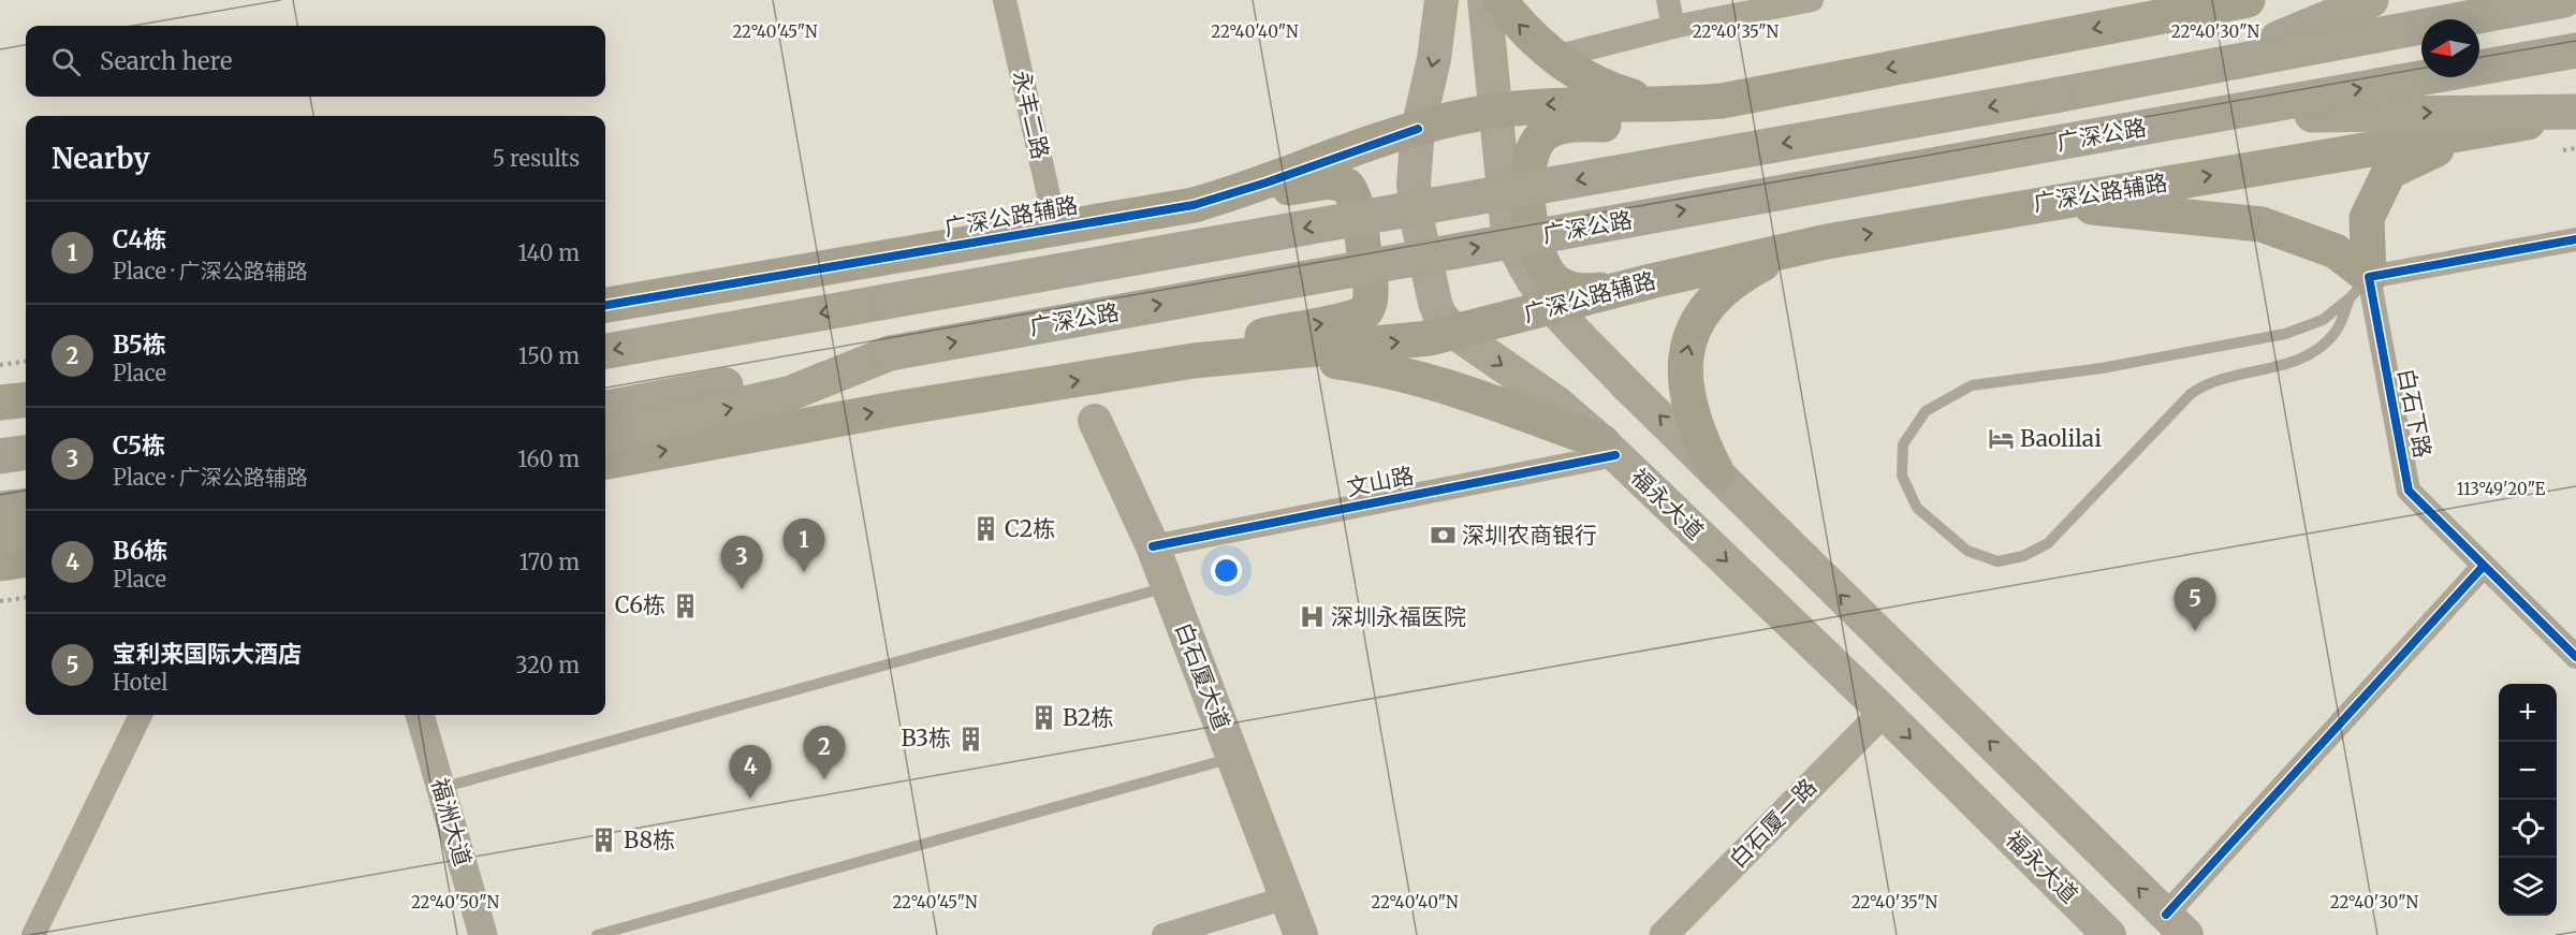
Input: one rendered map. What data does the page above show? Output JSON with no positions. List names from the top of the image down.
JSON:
{
  "streets": {
    "highway": ["广深公路"],
    "main road": ["广深公路辅路", "福永大道", "白石厦大道"],
    "street": [
      "永丰二路",
      "白石下路",
      "文山路",
      "福洲大道",
      "白石厦一路"
    ]
  },
  "crossings": [
    ["永丰二路", "广深公路辅路"],
    ["广深公路辅路", "福永大道"],
    ["文山路", "福永大道"],
    ["文山路", "白石厦大道"],
    ["福永大道", "白石厦一路"]
  ],
  "places": {
    "hotel": ["Baolilai"],
    "building": [
      "C2栋",
      "C6栋",
      "B2栋",
      "B3栋",
      "B8栋"
    ],
    "bank": ["深圳农商银行"],
    "hospital": ["深圳永福医院"]
  },
  "north": "left",
  "page": {
    "search": "Search here",
    "heading": ["Nearby", "5 results"],
    "list": [
      {
        "mark": "1",
        "name": "C4栋",
        "note": "Place · 广深公路辅路",
        "value": "140 m"
      },
      {
        "mark": "2",
        "name": "B5栋",
        "note": "Place",
        "value": "150 m"
      },
      {
        "mark": "3",
        "name": "C5栋",
        "note": "Place · 广深公路辅路",
        "value": "160 m"
      },
      {
        "mark": "4",
        "name": "B6栋",
        "note": "Place",
        "value": "170 m"
      },
      {
        "mark": "5",
        "name": "宝利来国际大酒店",
        "note": "Hotel",
        "value": "320 m"
      }
    ],
    "pins": [
      "1",
      "3",
      "5",
      "2",
      "4"
    ],
    "map_buttons": ["+", "−"]
  },
  "coordinates": [
    "22°40'45\"N",
    "22°40'40\"N",
    "22°40'35\"N",
    "22°40'30\"N",
    "113°49'20\"E",
    "22°40'50\"N"
  ]
}
